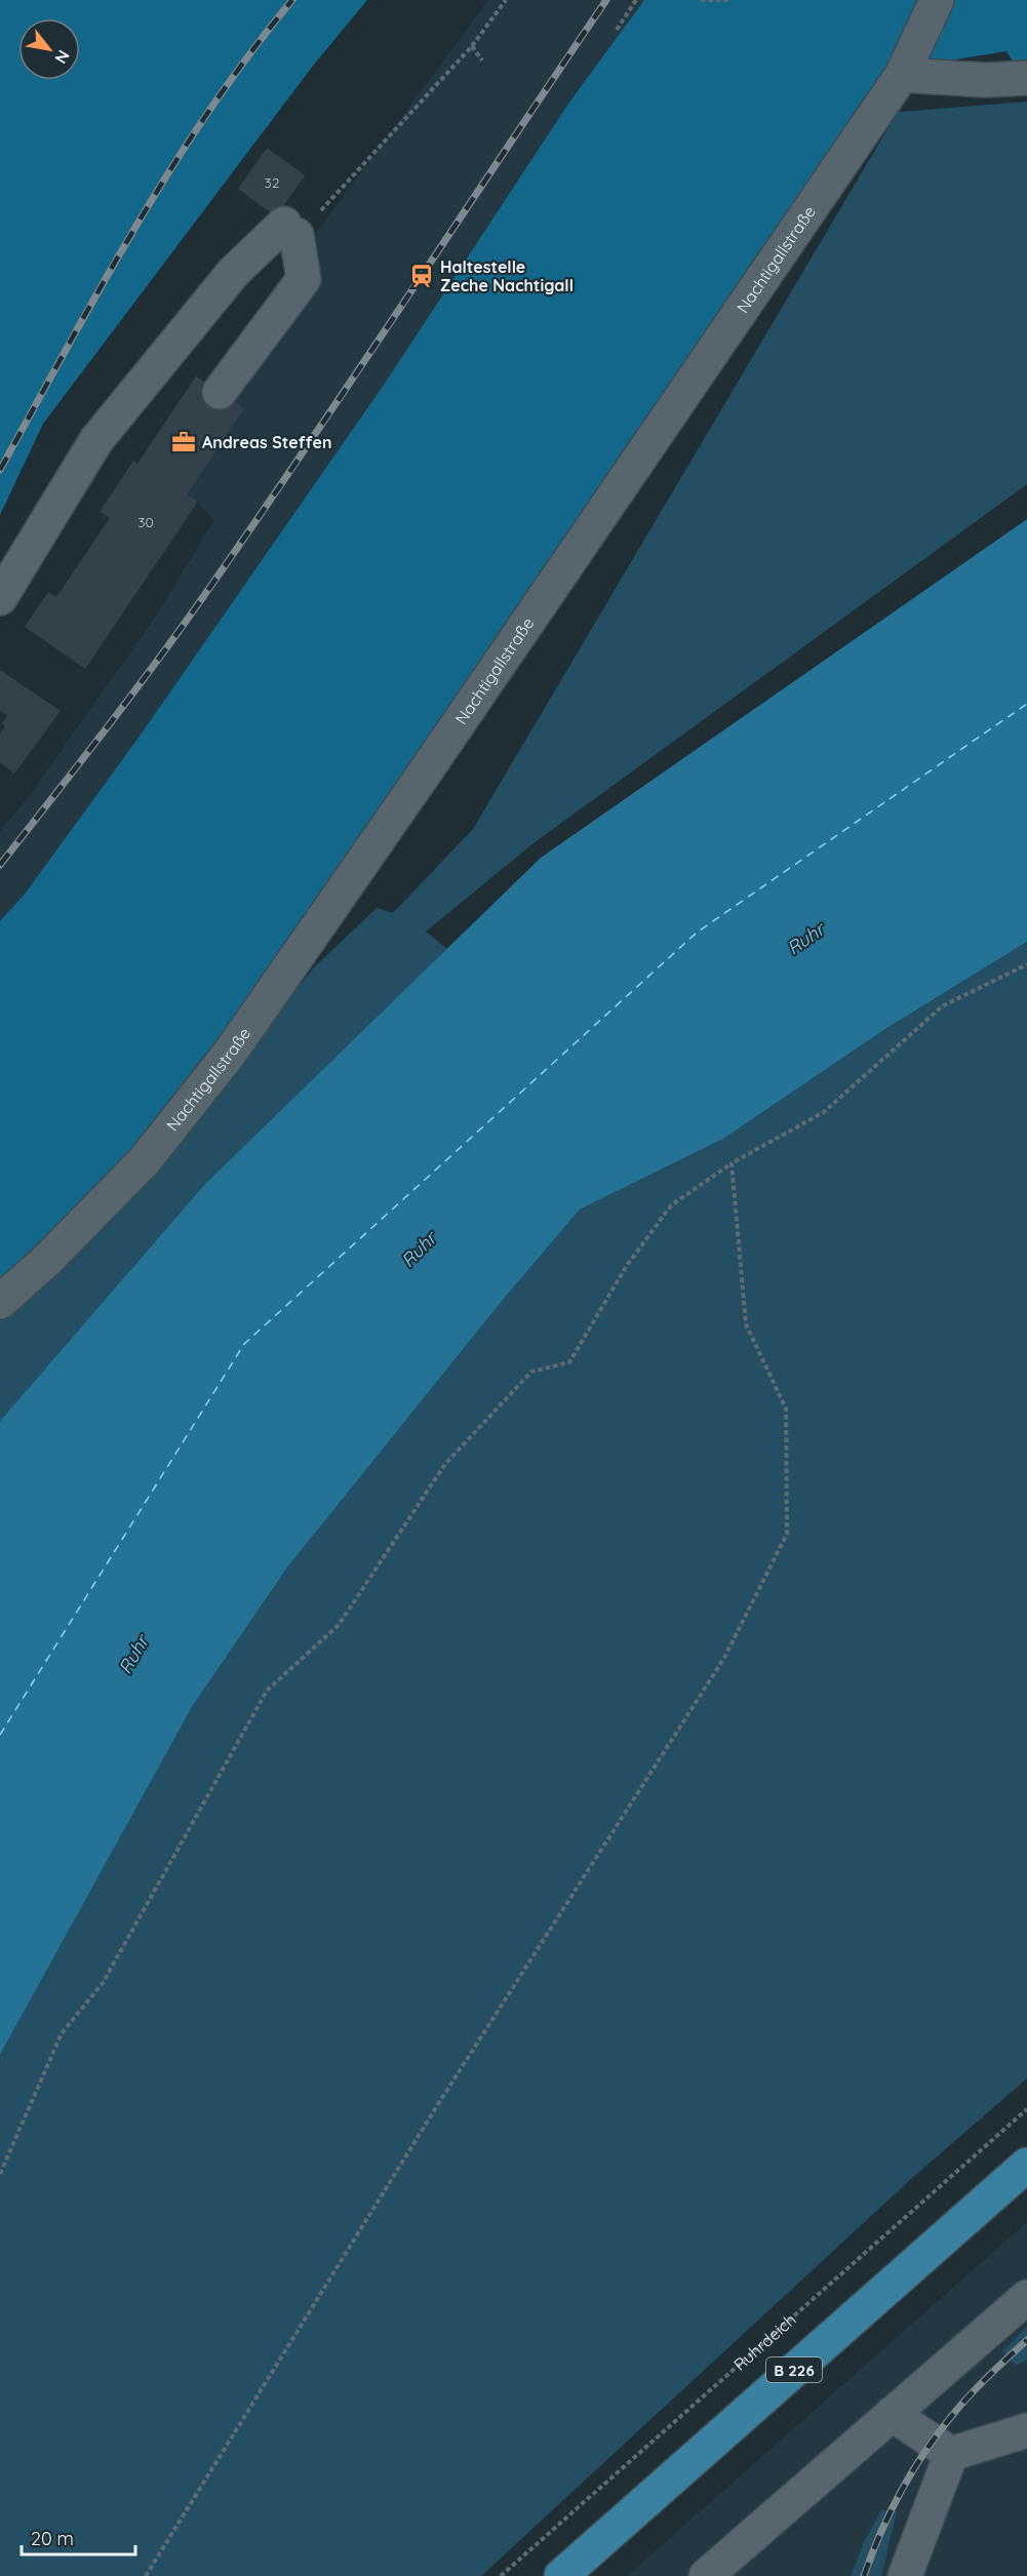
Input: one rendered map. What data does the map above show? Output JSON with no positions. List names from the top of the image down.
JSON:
{
  "streets": {
    "main road": ["B 226"],
    "street": ["Nachtigallstraße"],
    "path": ["Ruhrdeich"]
  },
  "water": ["Ruhr"],
  "places": {
    "station": ["Haltestelle Zeche Nachtigall"],
    "office": ["Andreas Steffen"]
  },
  "house_numbers": ["32", "30"],
  "scale_bar": "20 m",
  "north": "bottom right"
}
